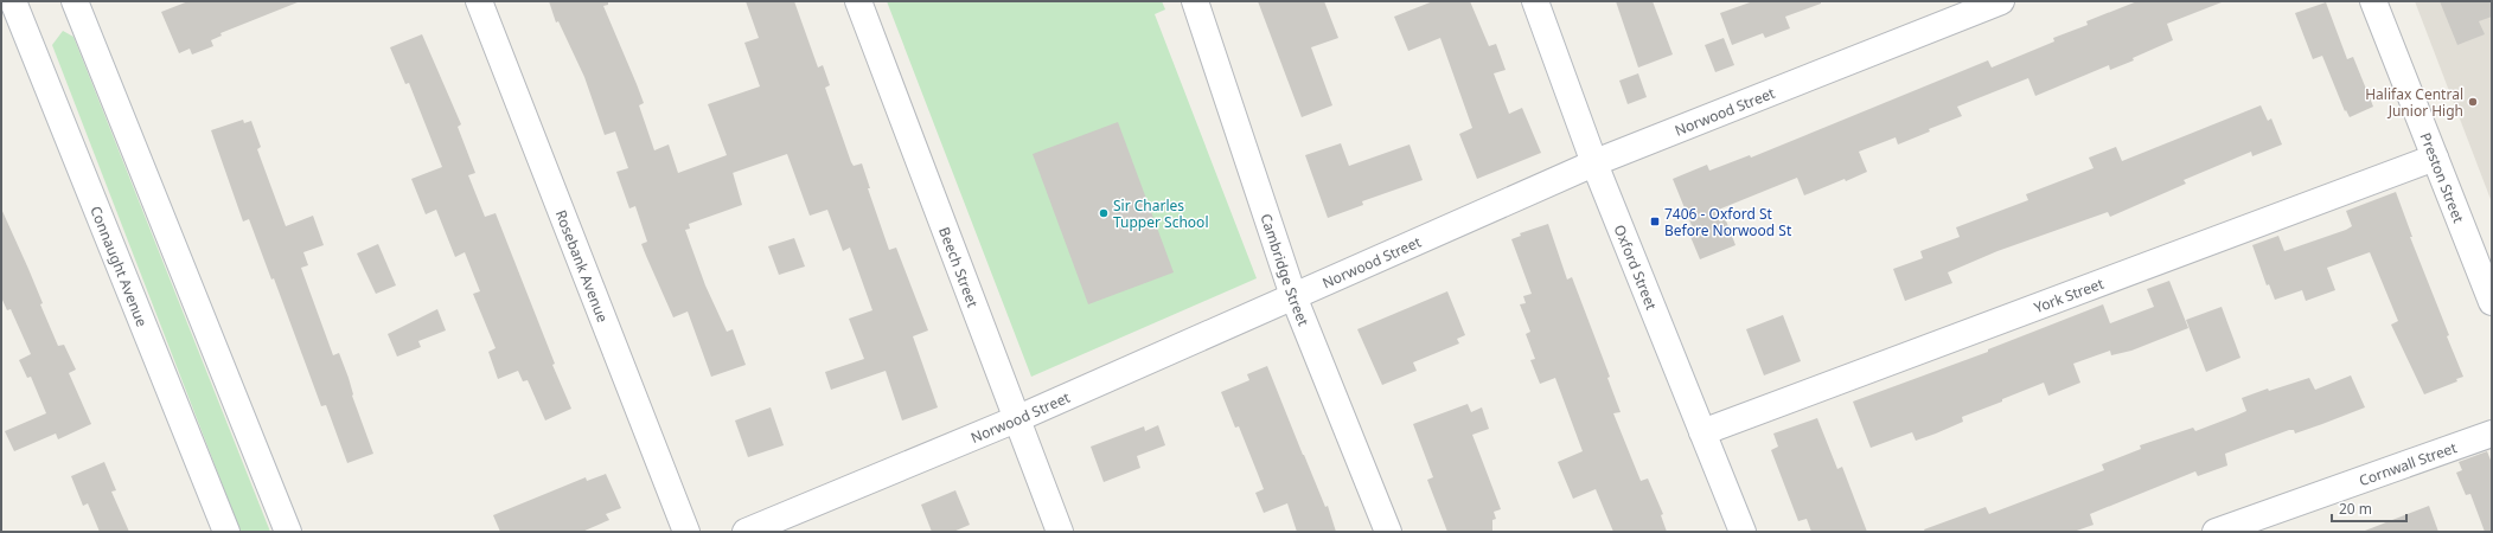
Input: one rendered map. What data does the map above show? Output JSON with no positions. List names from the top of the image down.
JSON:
{
  "streets": {
    "street": [
      "Norwood Street",
      "Preston Street",
      "Connaught Avenue",
      "Rosebank Avenue",
      "Beech Street",
      "Oxford Street",
      "Cambridge Street",
      "York Street",
      "Cornwall Street"
    ]
  },
  "crossings": [
    ["Norwood Street", "Beech Street"],
    ["Norwood Street", "Oxford Street"],
    ["Norwood Street", "Cambridge Street"],
    ["Preston Street", "York Street"],
    ["Oxford Street", "York Street"]
  ],
  "places": {
    "other": ["Halifax Central Junior High", "Sir Charles Tupper School"],
    "transit": ["7406 - Oxford St Before Norwood St"]
  },
  "scale_bar": "20 m"
}
